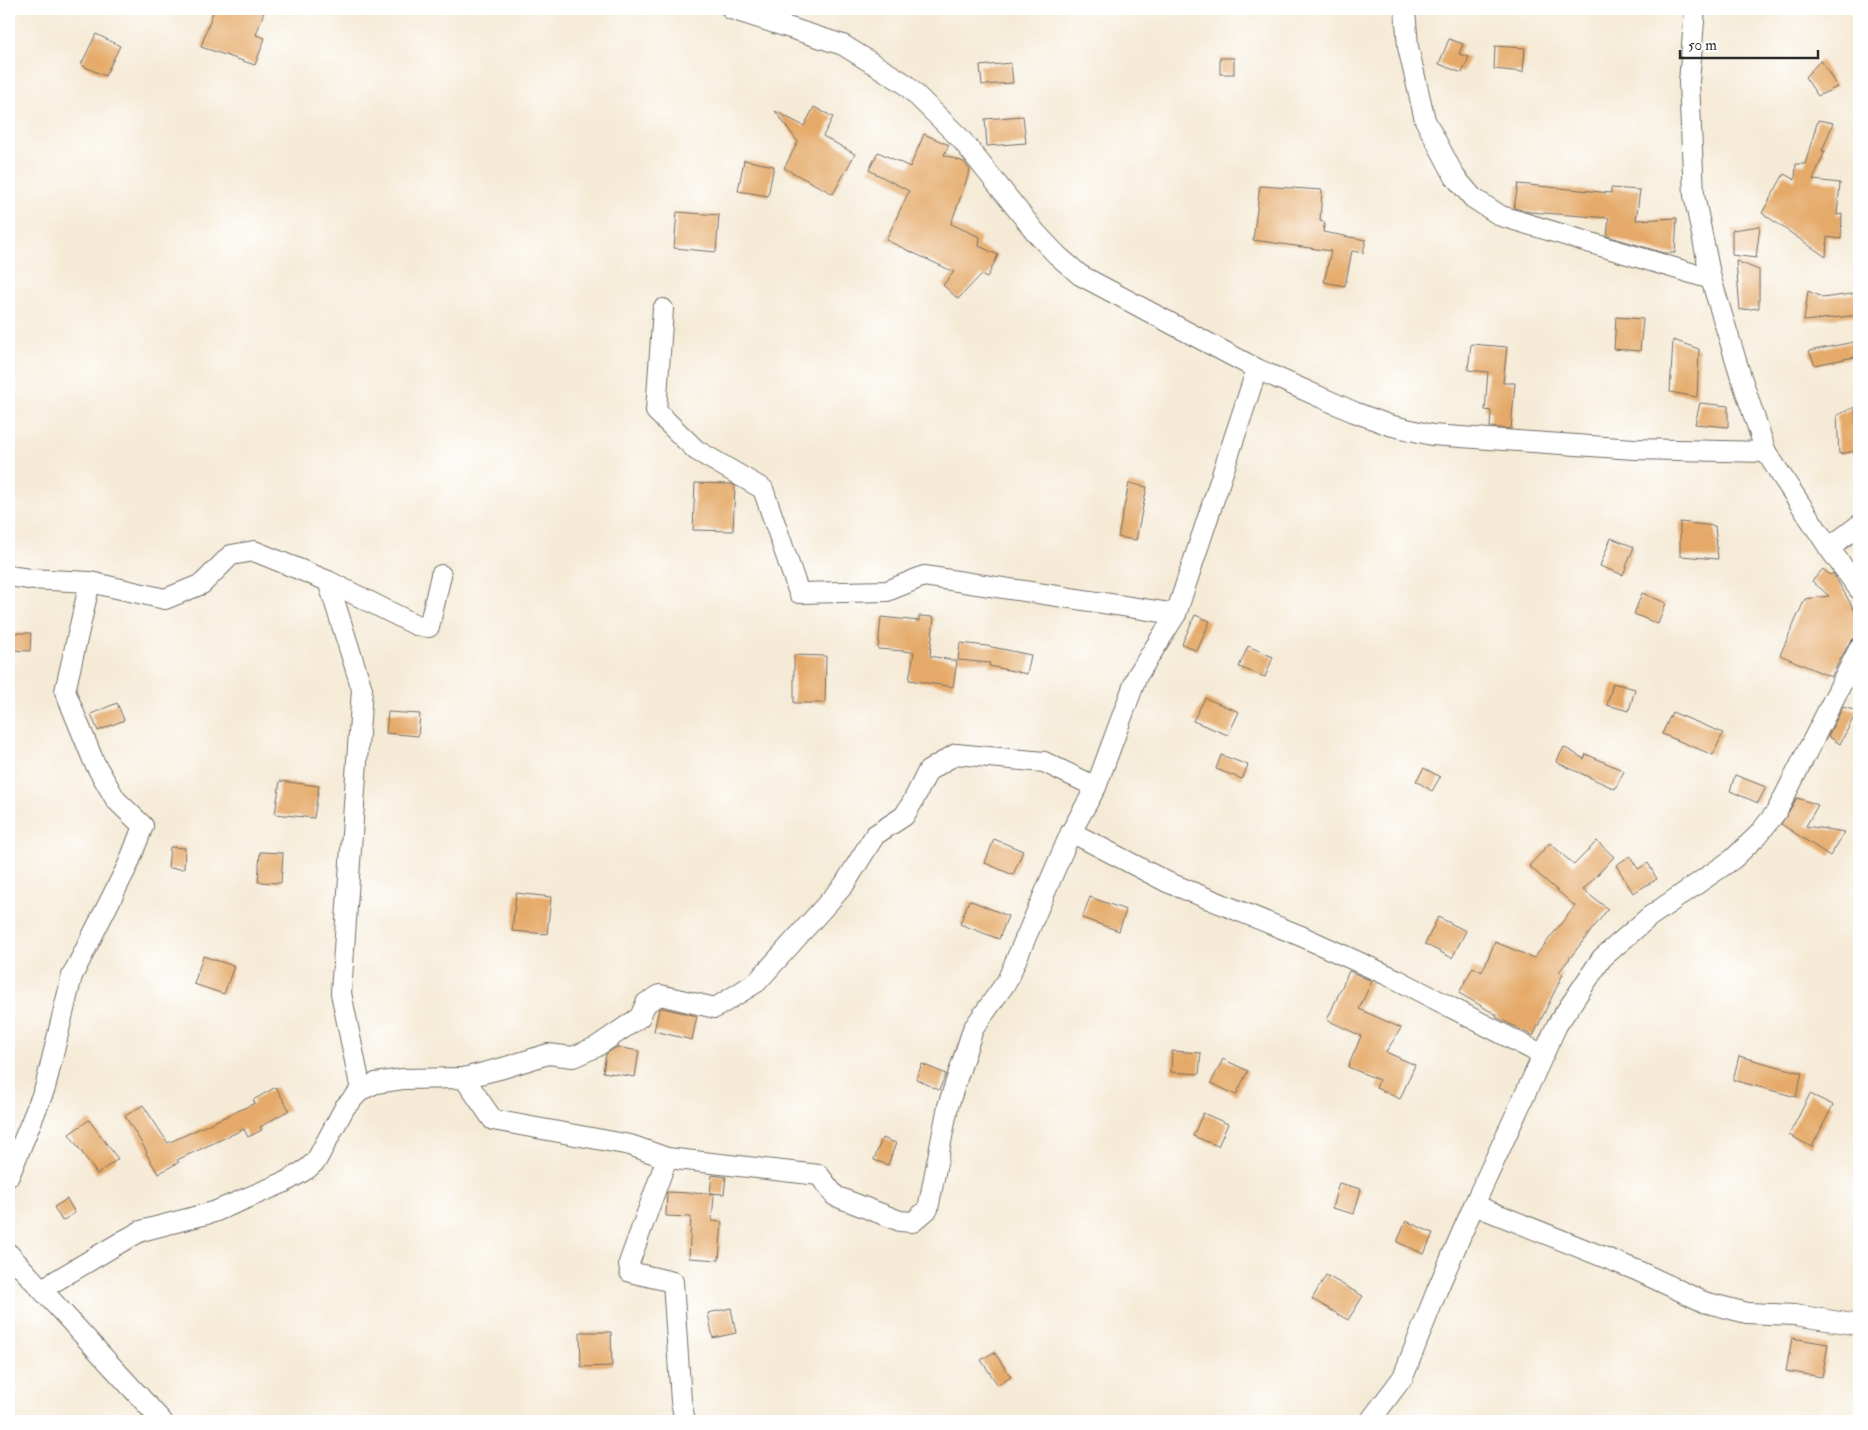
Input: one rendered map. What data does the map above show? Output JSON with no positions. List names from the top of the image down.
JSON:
{
  "scale_bar": "50 m"
}
